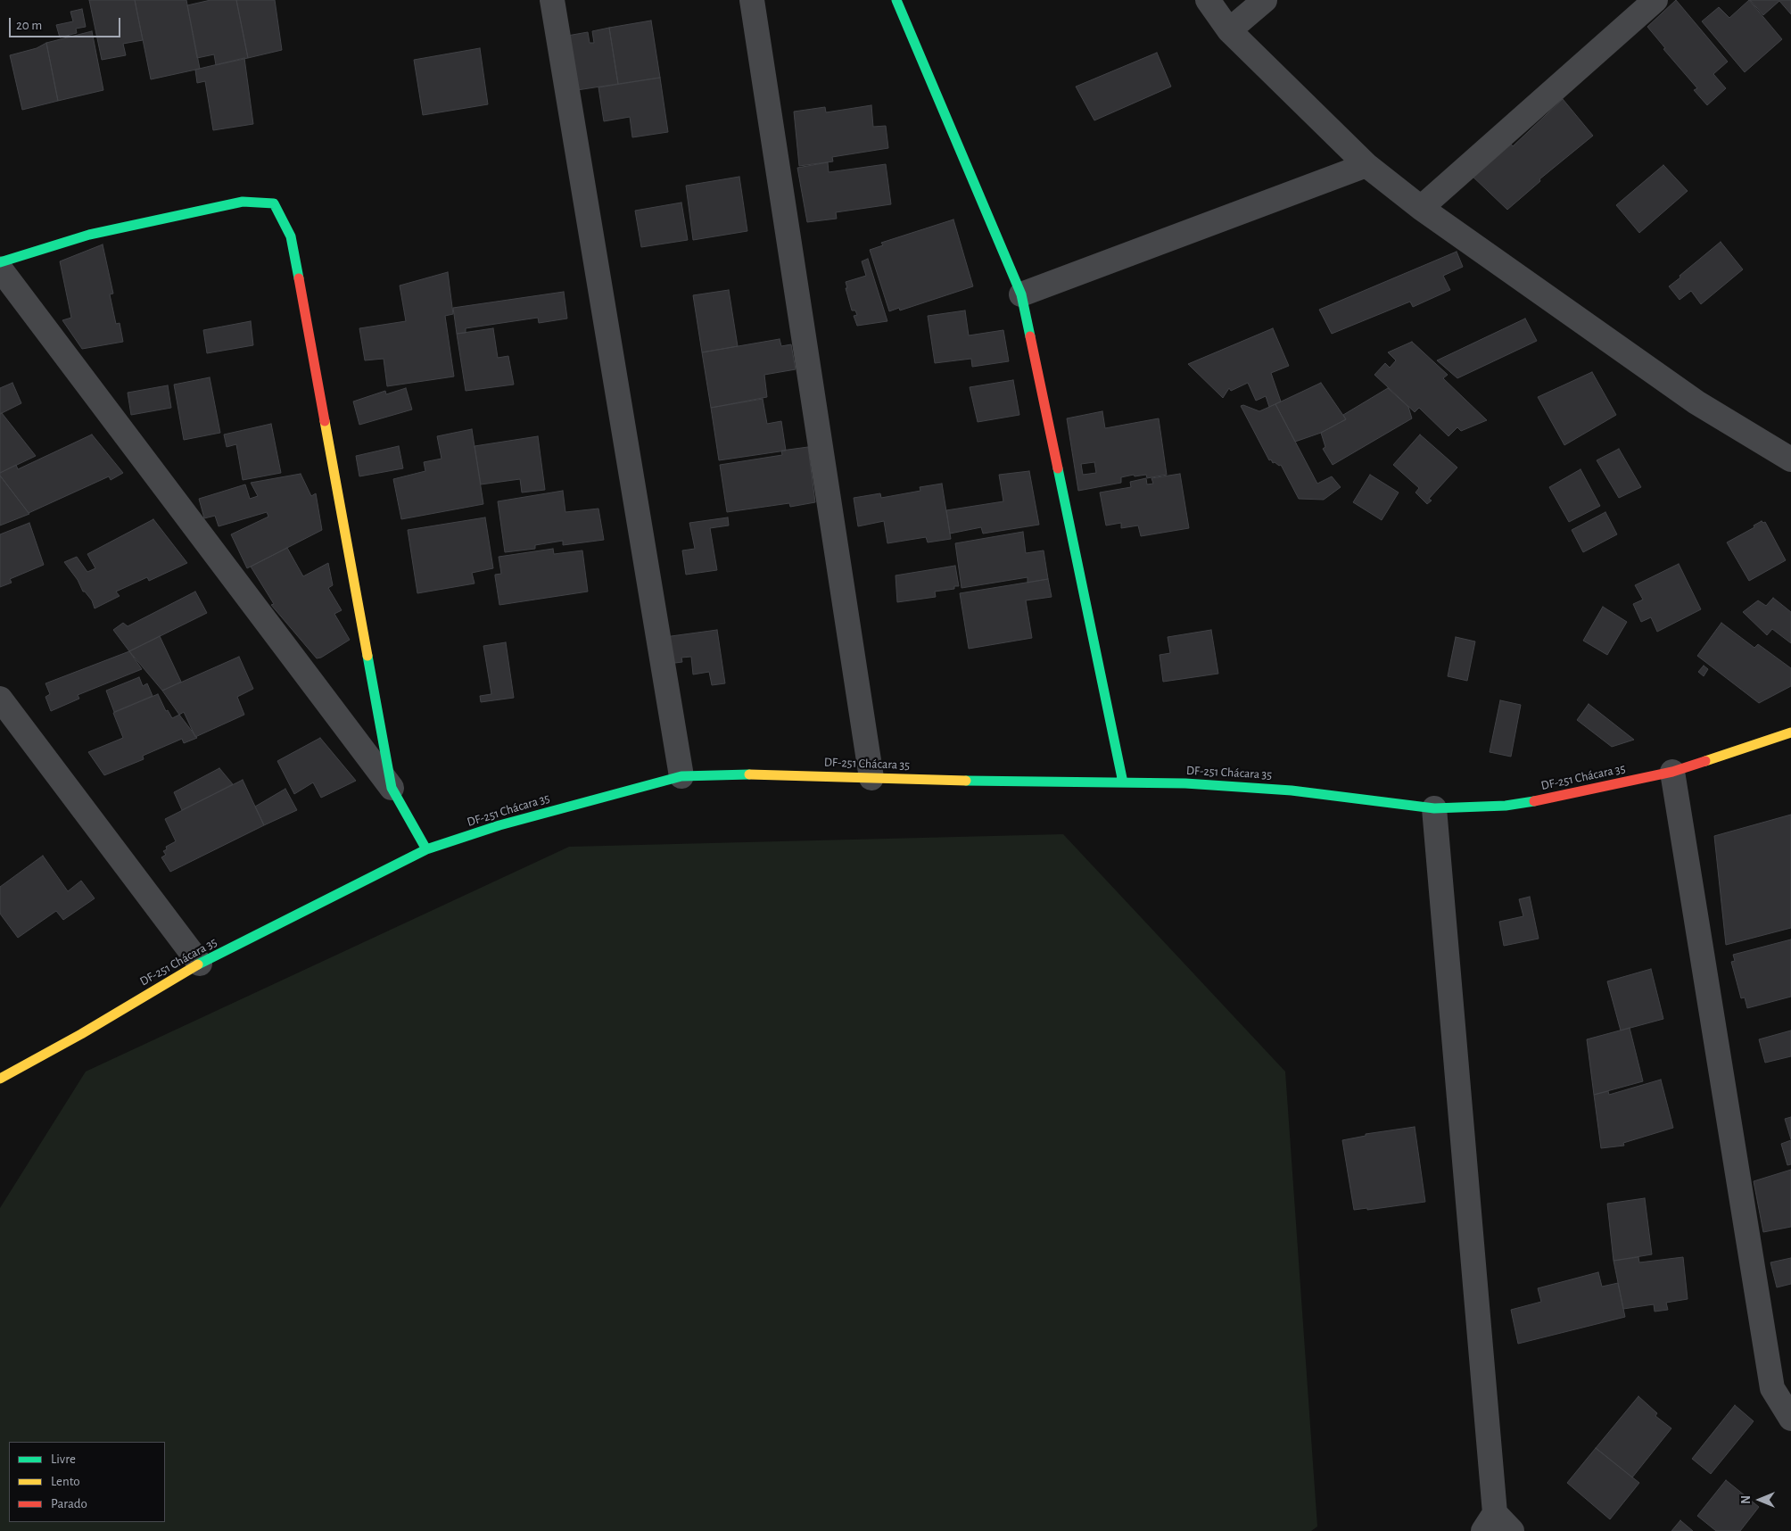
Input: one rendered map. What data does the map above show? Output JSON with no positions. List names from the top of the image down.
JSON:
{
  "streets": {
    "street": ["DF-251 Chácara 35"]
  },
  "legend": ["Livre", "Lento", "Parado"],
  "scale_bar": "20 m",
  "north": "left"
}
